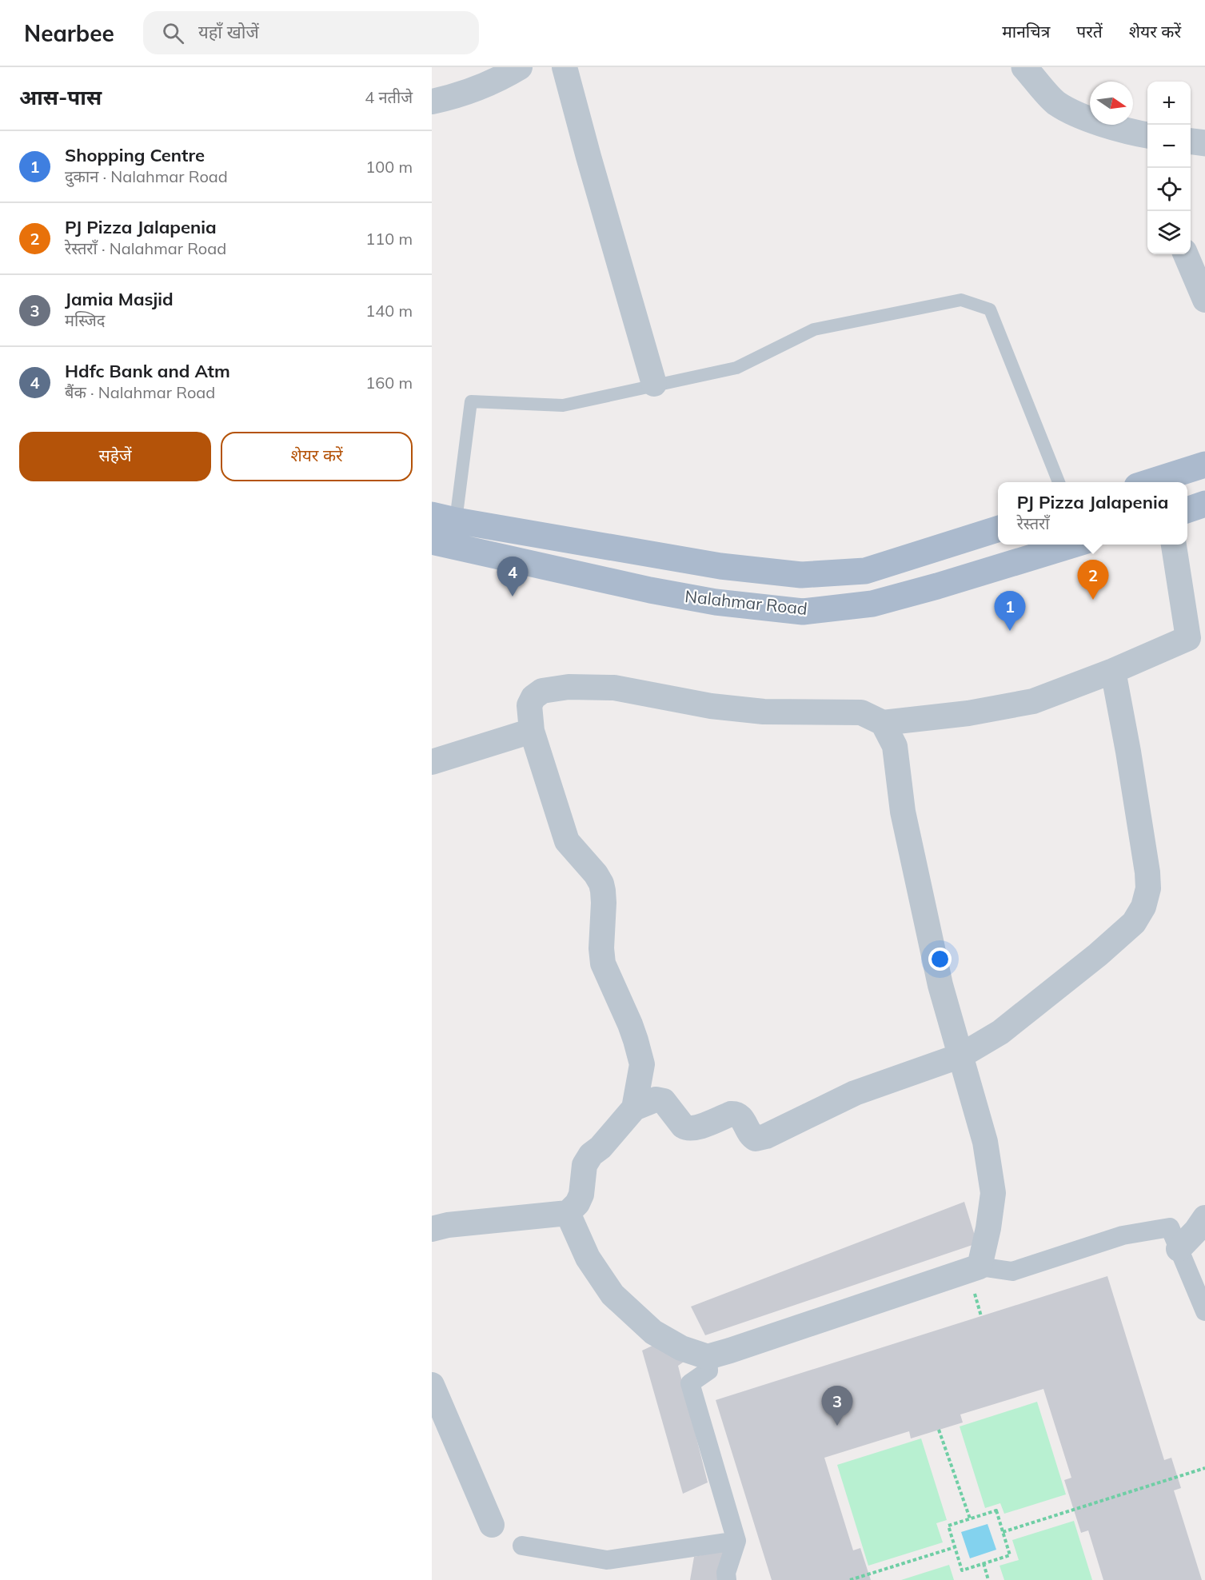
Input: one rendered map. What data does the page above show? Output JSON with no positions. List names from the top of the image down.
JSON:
{
  "streets": {
    "main road": ["Nalahmar Road"]
  },
  "north": "right",
  "page": {
    "header": "Nearbee",
    "search": "यहाँ खोजें",
    "nav": ["मानचित्र", "परतें", "शेयर करें"],
    "heading": ["आस-पास", "4 नतीजे"],
    "map_buttons": ["+", "−"],
    "list": [
      {
        "mark": "1",
        "name": "Shopping Centre",
        "note": "दुकान · Nalahmar Road",
        "value": "100 m"
      },
      {
        "mark": "2",
        "name": "PJ Pizza Jalapenia",
        "note": "रेस्तराँ · Nalahmar Road",
        "value": "110 m"
      },
      {
        "mark": "3",
        "name": "Jamia Masjid",
        "note": "मस्जिद",
        "value": "140 m"
      },
      {
        "mark": "4",
        "name": "Hdfc Bank and Atm",
        "note": "बैंक · Nalahmar Road",
        "value": "160 m"
      }
    ],
    "buttons": ["सहेजें", "शेयर करें"],
    "popup": ["PJ Pizza Jalapenia", "रेस्तराँ"],
    "pins": [
      "4",
      "2",
      "1",
      "3"
    ]
  }
}
